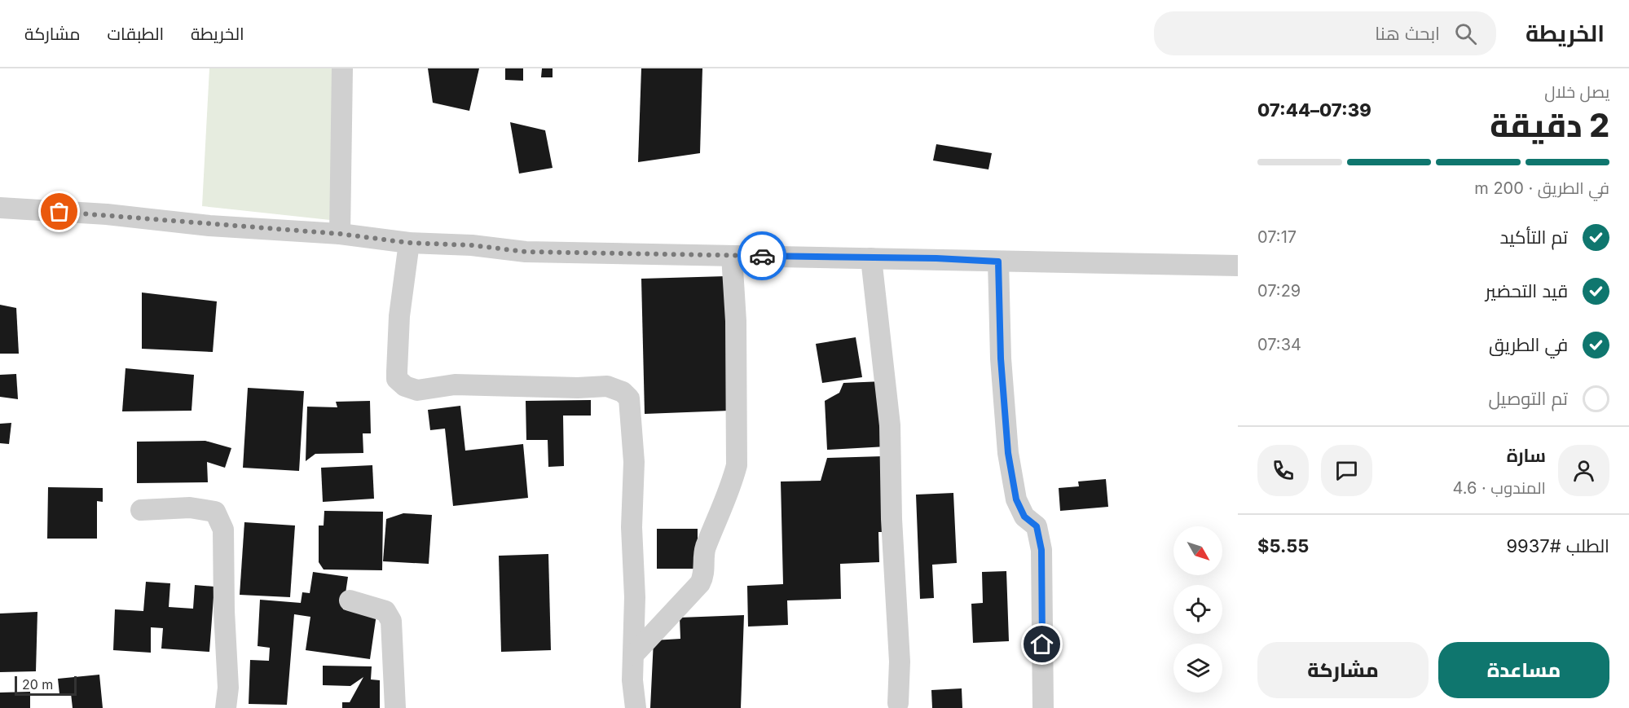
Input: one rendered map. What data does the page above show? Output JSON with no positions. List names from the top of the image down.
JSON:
{
  "scale_bar": "20 m",
  "north": "bottom right",
  "page": {
    "header": "الخريطة",
    "search": "ابحث هنا",
    "nav": ["الخريطة", "الطبقات", "مشاركة"],
    "heading": ["2 دقيقة", "يصل خلال", "07:39–07:44"],
    "panel": [
      "سارة",
      "المندوب · 4.6",
      "الطلب #9937",
      "$5.55"
    ],
    "bar": "في الطريق · 200 m",
    "list": [
      ["تم التأكيد", "07:17"],
      ["قيد التحضير", "07:29"],
      ["في الطريق", "07:34"],
      "تم التوصيل"
    ],
    "buttons": ["مساعدة", "مشاركة"],
    "scale": "20 m"
  }
}
